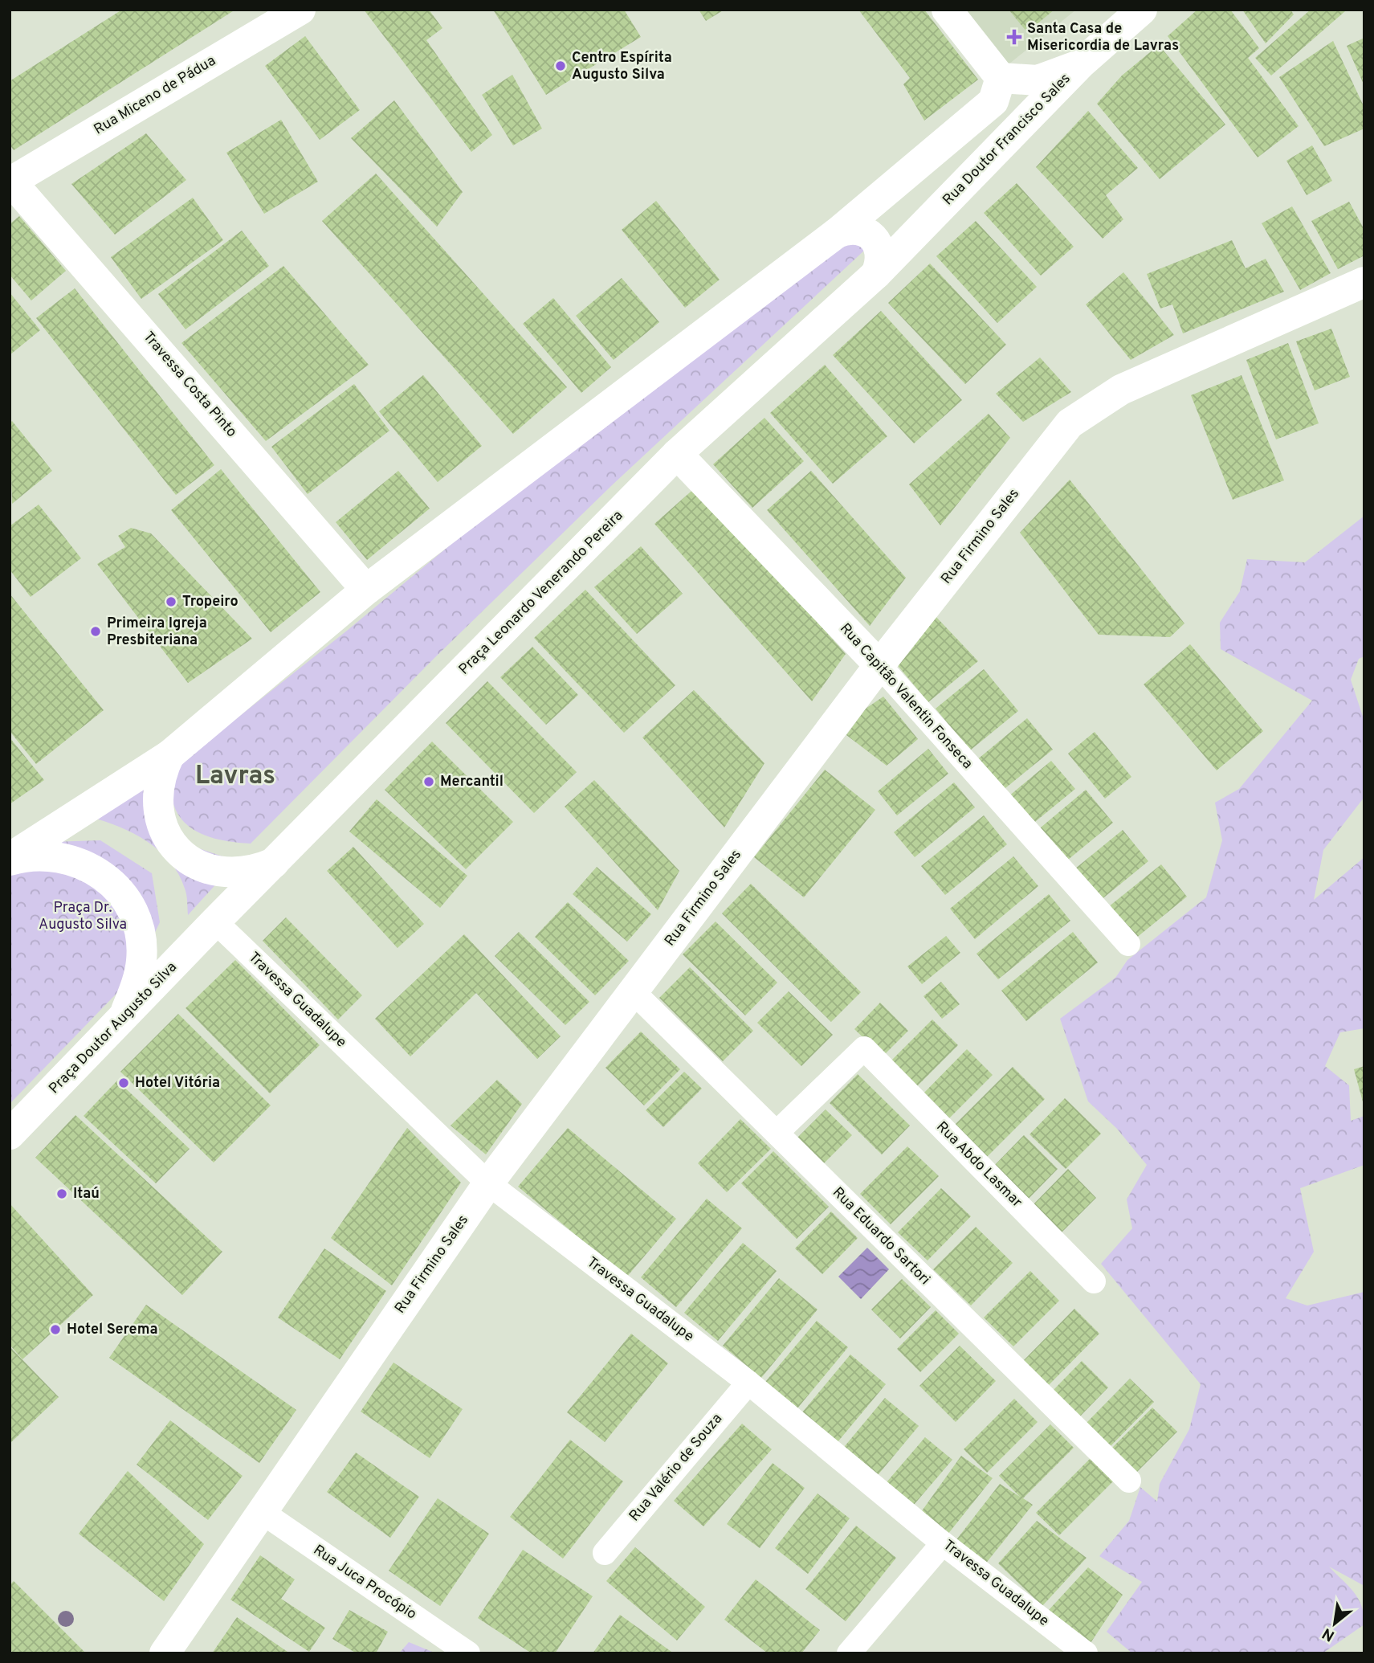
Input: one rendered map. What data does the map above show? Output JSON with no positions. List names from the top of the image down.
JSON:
{
  "streets": {
    "main road": [
      "Rua Miceno de Pádua",
      "Rua Doutor Francisco Sales",
      "Travessa Costa Pinto",
      "Rua Firmino Sales",
      "Praça Leonardo Venerando Pereira",
      "Rua Capitão Valentin Fonseca",
      "Praça Doutor Augusto Silva"
    ],
    "street": [
      "Travessa Guadalupe",
      "Rua Abdo Lasmar",
      "Rua Eduardo Sartori",
      "Rua Valério de Souza",
      "Rua Juca Procópio"
    ]
  },
  "crossings": [
    ["Rua Miceno de Pádua", "Travessa Costa Pinto"],
    ["Rua Doutor Francisco Sales", "Praça Leonardo Venerando Pereira"],
    ["Rua Firmino Sales", "Rua Capitão Valentin Fonseca"],
    ["Rua Firmino Sales", "Travessa Guadalupe"],
    ["Rua Firmino Sales", "Rua Eduardo Sartori"],
    ["Rua Firmino Sales", "Rua Juca Procópio"],
    ["Praça Leonardo Venerando Pereira", "Rua Capitão Valentin Fonseca"],
    ["Praça Leonardo Venerando Pereira", "Travessa Guadalupe"],
    ["Praça Leonardo Venerando Pereira", "Praça Doutor Augusto Silva"],
    ["Travessa Guadalupe", "Praça Doutor Augusto Silva"],
    ["Travessa Guadalupe", "Rua Valério de Souza"],
    ["Rua Abdo Lasmar", "Rua Eduardo Sartori"]
  ],
  "districts": ["Lavras"],
  "parks": ["Praça Dr. Augusto Silva"],
  "places": {
    "health": ["Santa Casa de Misericordia de Lavras"],
    "other": [
      "Centro Espírita Augusto Silva",
      "Tropeiro",
      "Primeira Igreja Presbiteriana",
      "Mercantil",
      "Hotel Vitória",
      "Itaú",
      "Hotel Serema"
    ]
  },
  "north": "bottom left"
}
